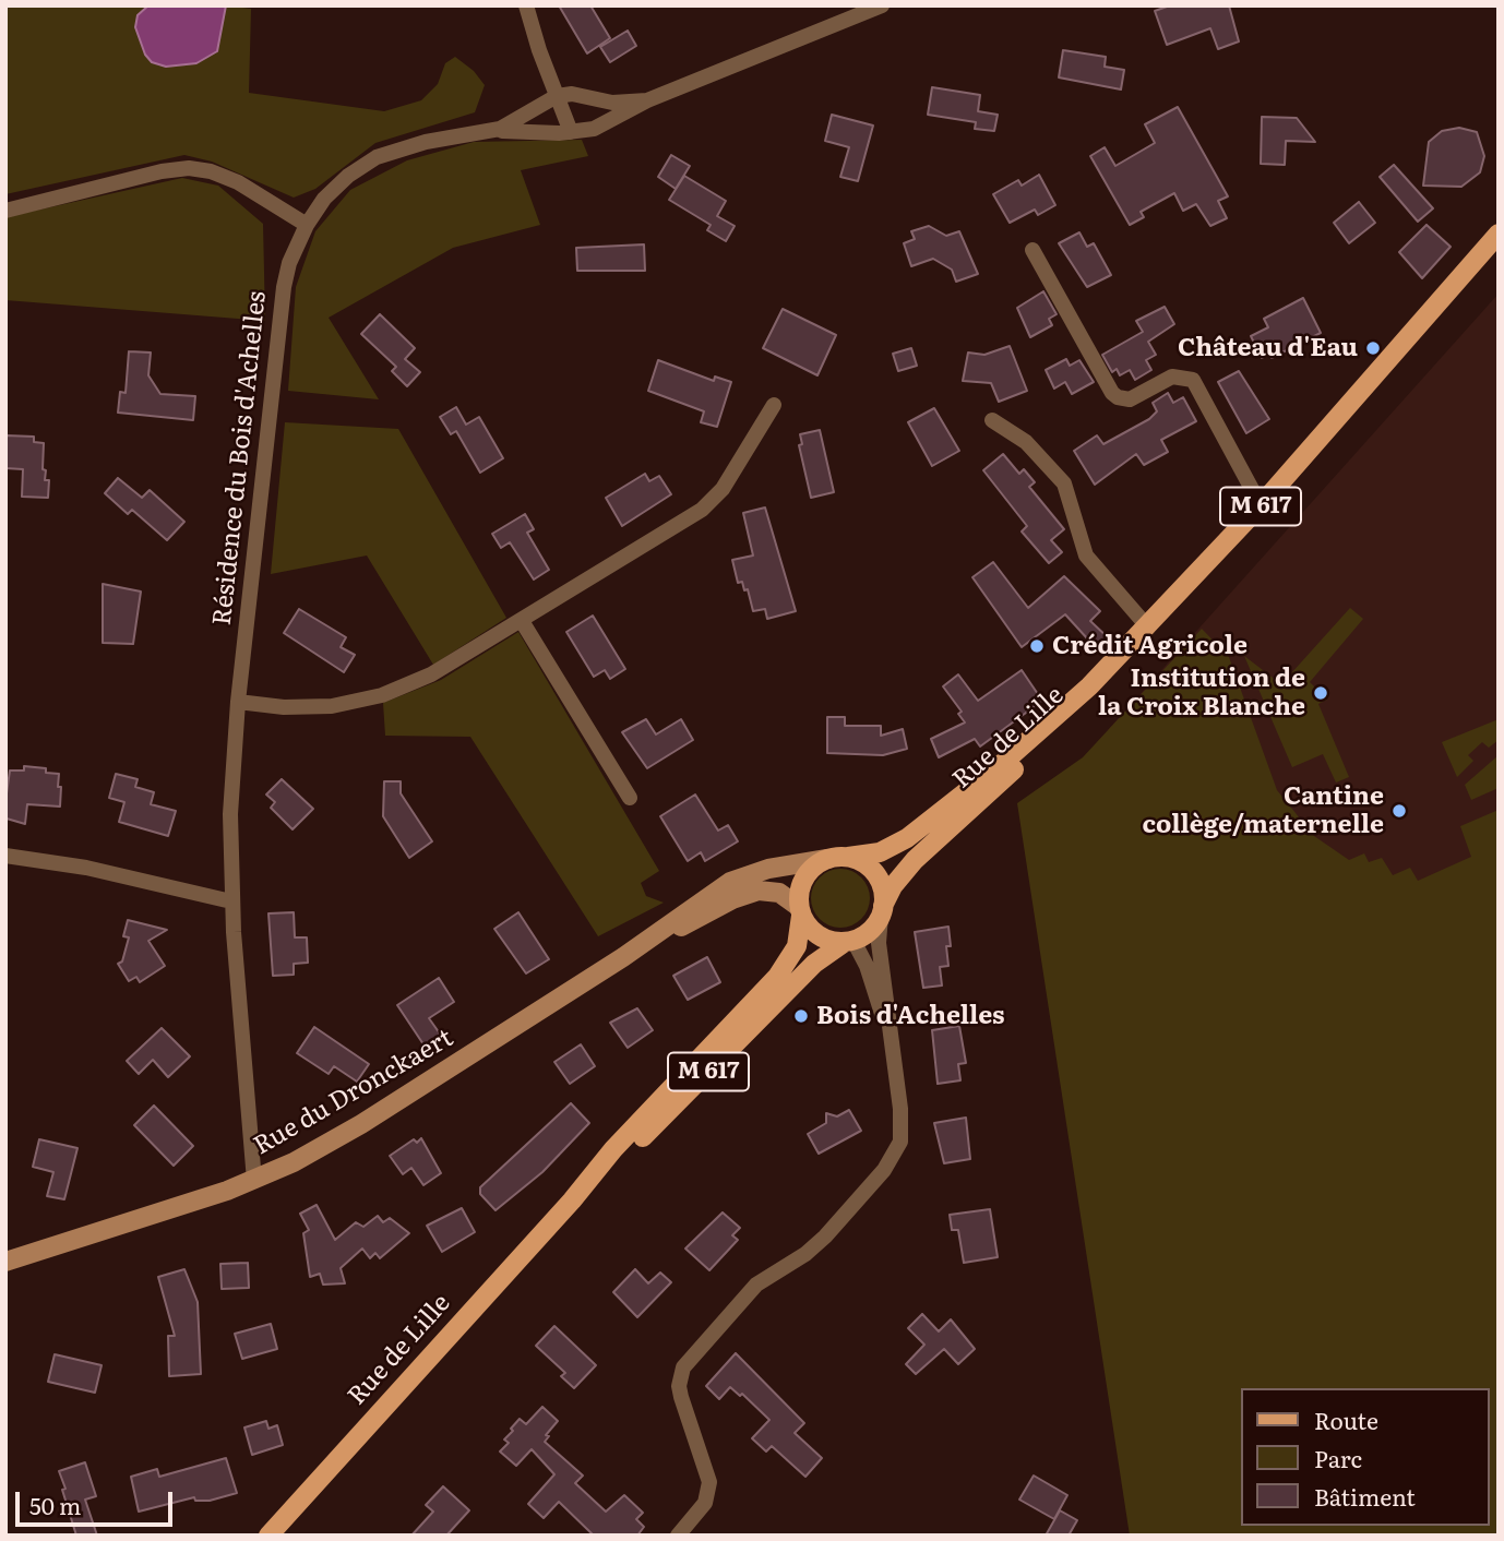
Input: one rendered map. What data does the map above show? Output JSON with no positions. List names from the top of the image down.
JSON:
{
  "streets": {
    "main road": ["M 617", "Rue de Lille", "Rue du Dronckaert"],
    "street": ["Résidence du Bois d'Achelles"]
  },
  "crossings": [
    ["Résidence du Bois d'Achelles", "Rue du Dronckaert"],
    ["M 617", "Rue de Lille"],
    ["Rue de Lille", "Rue du Dronckaert"]
  ],
  "places": [
    "Château d'Eau",
    "Crédit Agricole",
    "Institution de la Croix Blanche",
    "Cantine collège/maternelle",
    "Bois d'Achelles"
  ],
  "legend": ["Route", "Parc", "Bâtiment"],
  "scale_bar": "50 m"
}
